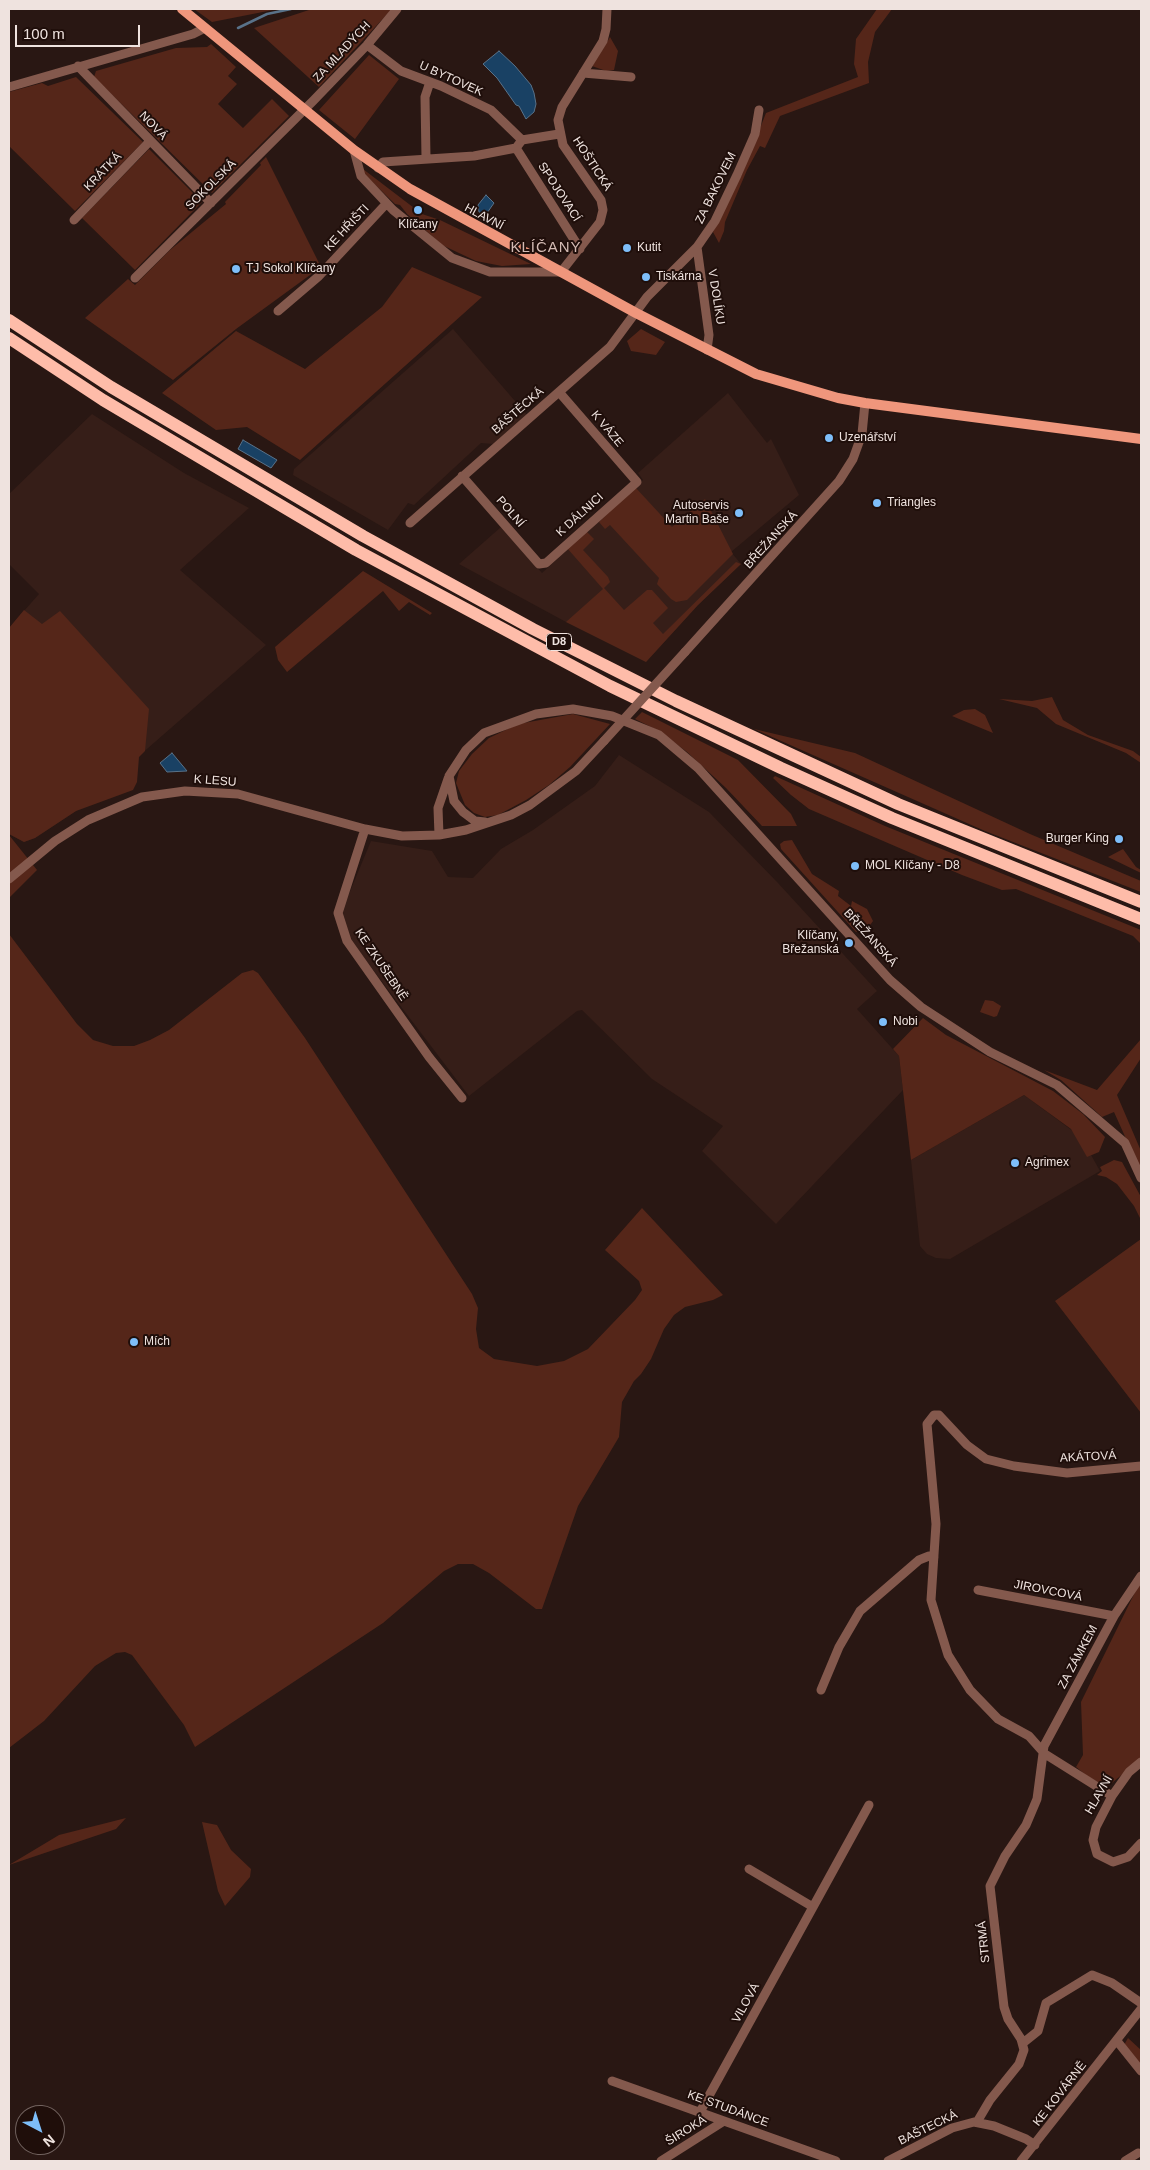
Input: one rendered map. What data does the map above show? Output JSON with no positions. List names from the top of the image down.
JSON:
{
  "streets": {
    "highway": ["D8"],
    "main road": ["HLAVNÍ"],
    "street": [
      "ZA MLADÝCH",
      "U BYTOVEK",
      "NOVÁ",
      "HOŠTICKÁ",
      "KRÁTKÁ",
      "SOKOLSKÁ",
      "ZA BAKOVEM",
      "SPOJOVACÍ",
      "KE HŘIŠTI",
      "V DOLÍKU",
      "BÁŠTĚCKÁ",
      "K VÁZE",
      "POLNÍ",
      "K DÁLNICI",
      "BŘEŽANSKÁ",
      "K LESU",
      "KE ZKUŠEBNĚ",
      "AKÁTOVÁ",
      "JIROVCOVÁ",
      "ZA ZÁMKEM",
      "STRMÁ",
      "VILOVÁ",
      "KE KOVÁRNĚ",
      "KE STUDÁNCE",
      "BAŠTECKÁ",
      "ŠIROKÁ"
    ]
  },
  "crossings": [
    ["ZA MLADÝCH", "U BYTOVEK"],
    ["ZA MLADÝCH", "SOKOLSKÁ"],
    ["ZA MLADÝCH", "HLAVNÍ"],
    ["NOVÁ", "KRÁTKÁ"],
    ["NOVÁ", "SOKOLSKÁ"],
    ["HOŠTICKÁ", "SPOJOVACÍ"],
    ["HOŠTICKÁ", "HLAVNÍ"],
    ["SOKOLSKÁ", "HLAVNÍ"],
    ["ZA BAKOVEM", "HLAVNÍ"],
    ["ZA BAKOVEM", "V DOLÍKU"],
    ["ZA BAKOVEM", "BÁŠTĚCKÁ"],
    ["HLAVNÍ", "KE HŘIŠTI"],
    ["HLAVNÍ", "V DOLÍKU"],
    ["HLAVNÍ", "BÁŠTĚCKÁ"],
    ["HLAVNÍ", "BŘEŽANSKÁ"],
    ["BÁŠTĚCKÁ", "K VÁZE"],
    ["BÁŠTĚCKÁ", "POLNÍ"],
    ["K VÁZE", "K DÁLNICI"],
    ["POLNÍ", "K DÁLNICI"],
    ["BŘEŽANSKÁ", "K LESU"],
    ["K LESU", "KE ZKUŠEBNĚ"],
    ["JIROVCOVÁ", "ZA ZÁMKEM"],
    ["ZA ZÁMKEM", "STRMÁ"],
    ["VILOVÁ", "KE STUDÁNCE"],
    ["KE KOVÁRNĚ", "BAŠTECKÁ"],
    ["KE STUDÁNCE", "ŠIROKÁ"]
  ],
  "districts": ["KLÍČANY"],
  "places": [
    "Klíčany",
    "Kutit",
    "TJ Sokol Klíčany",
    "Tiskárna",
    "Uzenářství",
    "Triangles",
    "Autoservis Martin Baše",
    "Burger King",
    "MOL Klíčany - D8",
    "Klíčany, Břežanská",
    "Nobi",
    "Agrimex",
    "Mích"
  ],
  "scale_bar": "100 m",
  "north": "bottom right"
}
